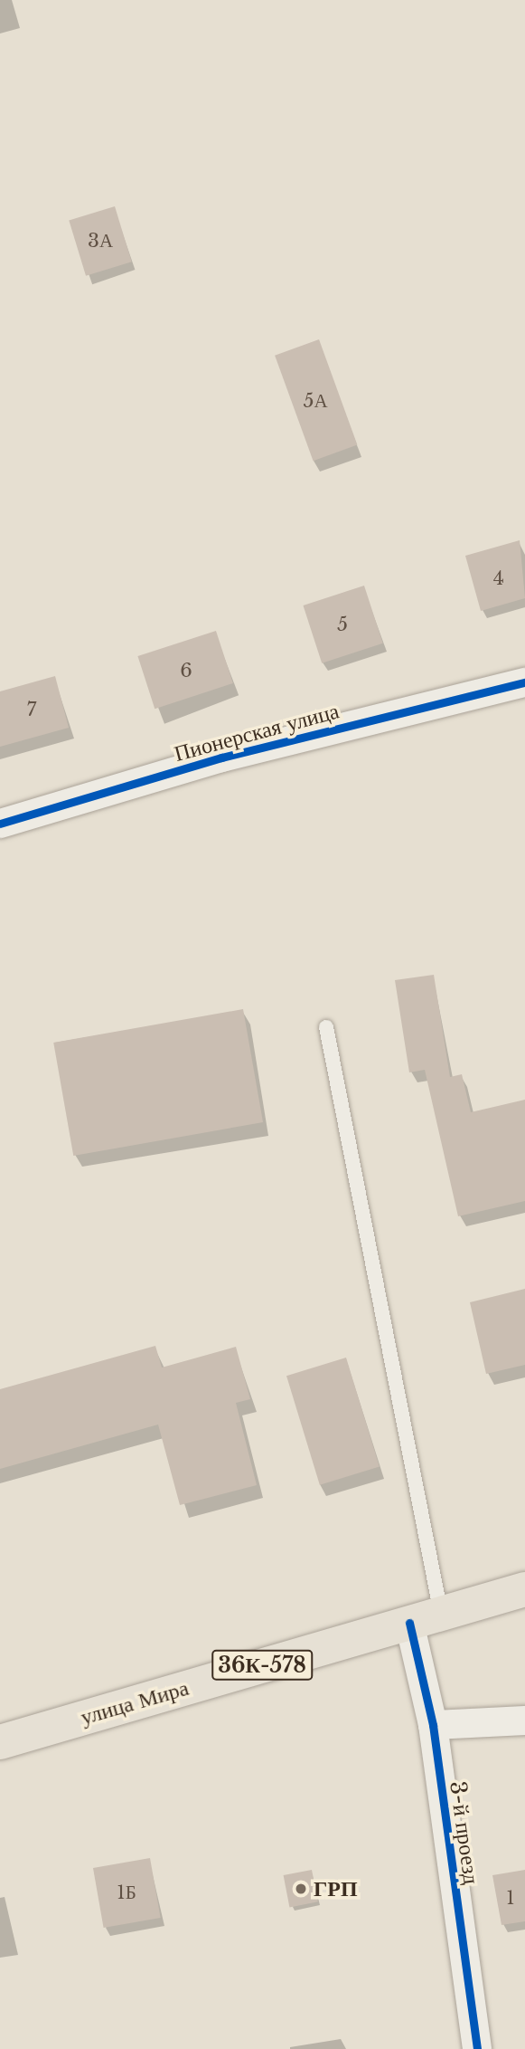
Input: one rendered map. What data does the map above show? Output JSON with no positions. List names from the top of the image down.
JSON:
{
  "streets": {
    "main road": ["36К-578", "улица Мира"],
    "street": ["Пионерская улица", "3-й проезд"]
  },
  "crossings": [
    ["улица Мира", "3-й проезд"]
  ],
  "places": ["ГРП"],
  "house_numbers": [
    "3А",
    "5А",
    "4",
    "5",
    "6",
    "7",
    "1Б",
    "1"
  ]
}
